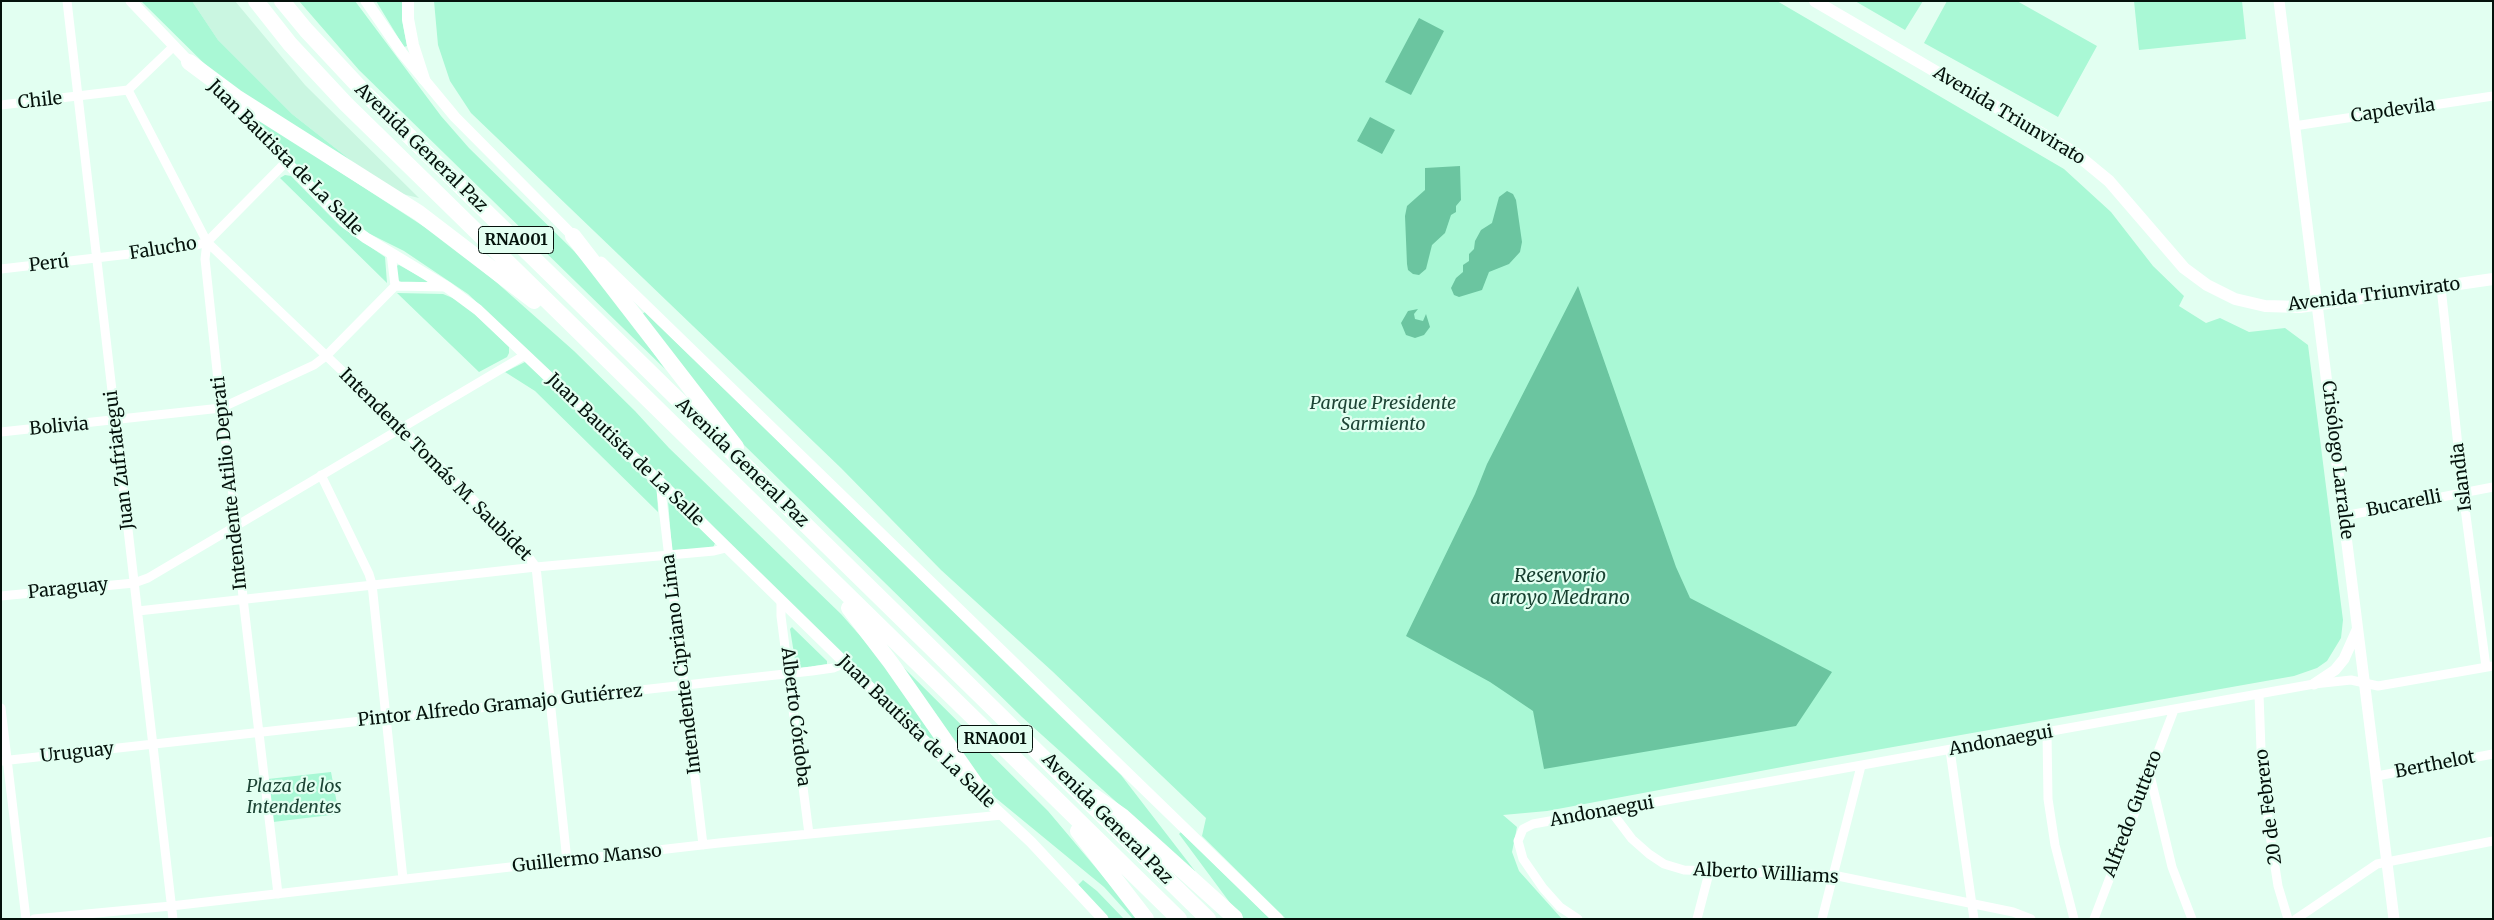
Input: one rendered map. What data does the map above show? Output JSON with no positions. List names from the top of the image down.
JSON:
{
  "streets": {
    "highway": ["Avenida General Paz", "RNA001"],
    "main road": ["Avenida Triunvirato"],
    "street": [
      "Chile",
      "Capdevila",
      "Juan Bautista de La Salle",
      "Falucho",
      "Perú",
      "Bolivia",
      "Juan Zufriategui",
      "Crisólogo Larralde",
      "Intendente Tomás M. Saubidet",
      "Islandia",
      "Intendente Atilio Deprati",
      "Bucarelli",
      "Paraguay",
      "Intendente Cipriano Lima",
      "Pintor Alfredo Gramajo Gutiérrez",
      "Alberto Córdoba",
      "Andonaegui",
      "Uruguay",
      "Berthelot",
      "20 de Febrero",
      "Alfredo Guttero",
      "Guillermo Manso",
      "Alberto Williams"
    ]
  },
  "crossings": [
    ["Chile", "Juan Zufriategui"],
    ["Capdevila", "Crisólogo Larralde"],
    ["Avenida Triunvirato", "Crisólogo Larralde"],
    ["Avenida Triunvirato", "Islandia"],
    ["Juan Bautista de La Salle", "Falucho"],
    ["Juan Bautista de La Salle", "Paraguay"],
    ["Juan Bautista de La Salle", "Intendente Cipriano Lima"],
    ["Juan Bautista de La Salle", "Pintor Alfredo Gramajo Gutiérrez"],
    ["Juan Bautista de La Salle", "Alberto Córdoba"],
    ["Juan Bautista de La Salle", "Guillermo Manso"],
    ["Falucho", "Perú"],
    ["Falucho", "Juan Zufriategui"],
    ["Falucho", "Intendente Tomás M. Saubidet"],
    ["Falucho", "Intendente Atilio Deprati"],
    ["Perú", "Juan Zufriategui"],
    ["Bolivia", "Juan Zufriategui"],
    ["Bolivia", "Intendente Tomás M. Saubidet"],
    ["Bolivia", "Intendente Atilio Deprati"],
    ["Juan Zufriategui", "Paraguay"],
    ["Juan Zufriategui", "Pintor Alfredo Gramajo Gutiérrez"],
    ["Juan Zufriategui", "Uruguay"],
    ["Juan Zufriategui", "Guillermo Manso"],
    ["Crisólogo Larralde", "Bucarelli"],
    ["Crisólogo Larralde", "Andonaegui"],
    ["Crisólogo Larralde", "Berthelot"],
    ["Intendente Tomás M. Saubidet", "Intendente Atilio Deprati"],
    ["Intendente Tomás M. Saubidet", "Paraguay"],
    ["Intendente Tomás M. Saubidet", "Pintor Alfredo Gramajo Gutiérrez"],
    ["Intendente Tomás M. Saubidet", "Guillermo Manso"],
    ["Islandia", "Bucarelli"],
    ["Islandia", "Andonaegui"],
    ["Intendente Atilio Deprati", "Paraguay"],
    ["Intendente Atilio Deprati", "Pintor Alfredo Gramajo Gutiérrez"],
    ["Intendente Atilio Deprati", "Guillermo Manso"],
    ["Intendente Cipriano Lima", "Pintor Alfredo Gramajo Gutiérrez"],
    ["Intendente Cipriano Lima", "Guillermo Manso"],
    ["Pintor Alfredo Gramajo Gutiérrez", "Alberto Córdoba"],
    ["Pintor Alfredo Gramajo Gutiérrez", "Uruguay"],
    ["Alberto Córdoba", "Guillermo Manso"],
    ["Andonaegui", "20 de Febrero"],
    ["Andonaegui", "Alfredo Guttero"],
    ["Andonaegui", "Alberto Williams"]
  ],
  "water": ["Reservorio arroyo Medrano"],
  "parks": ["Parque Presidente Sarmiento", "Plaza de los Intendentes"]
}
